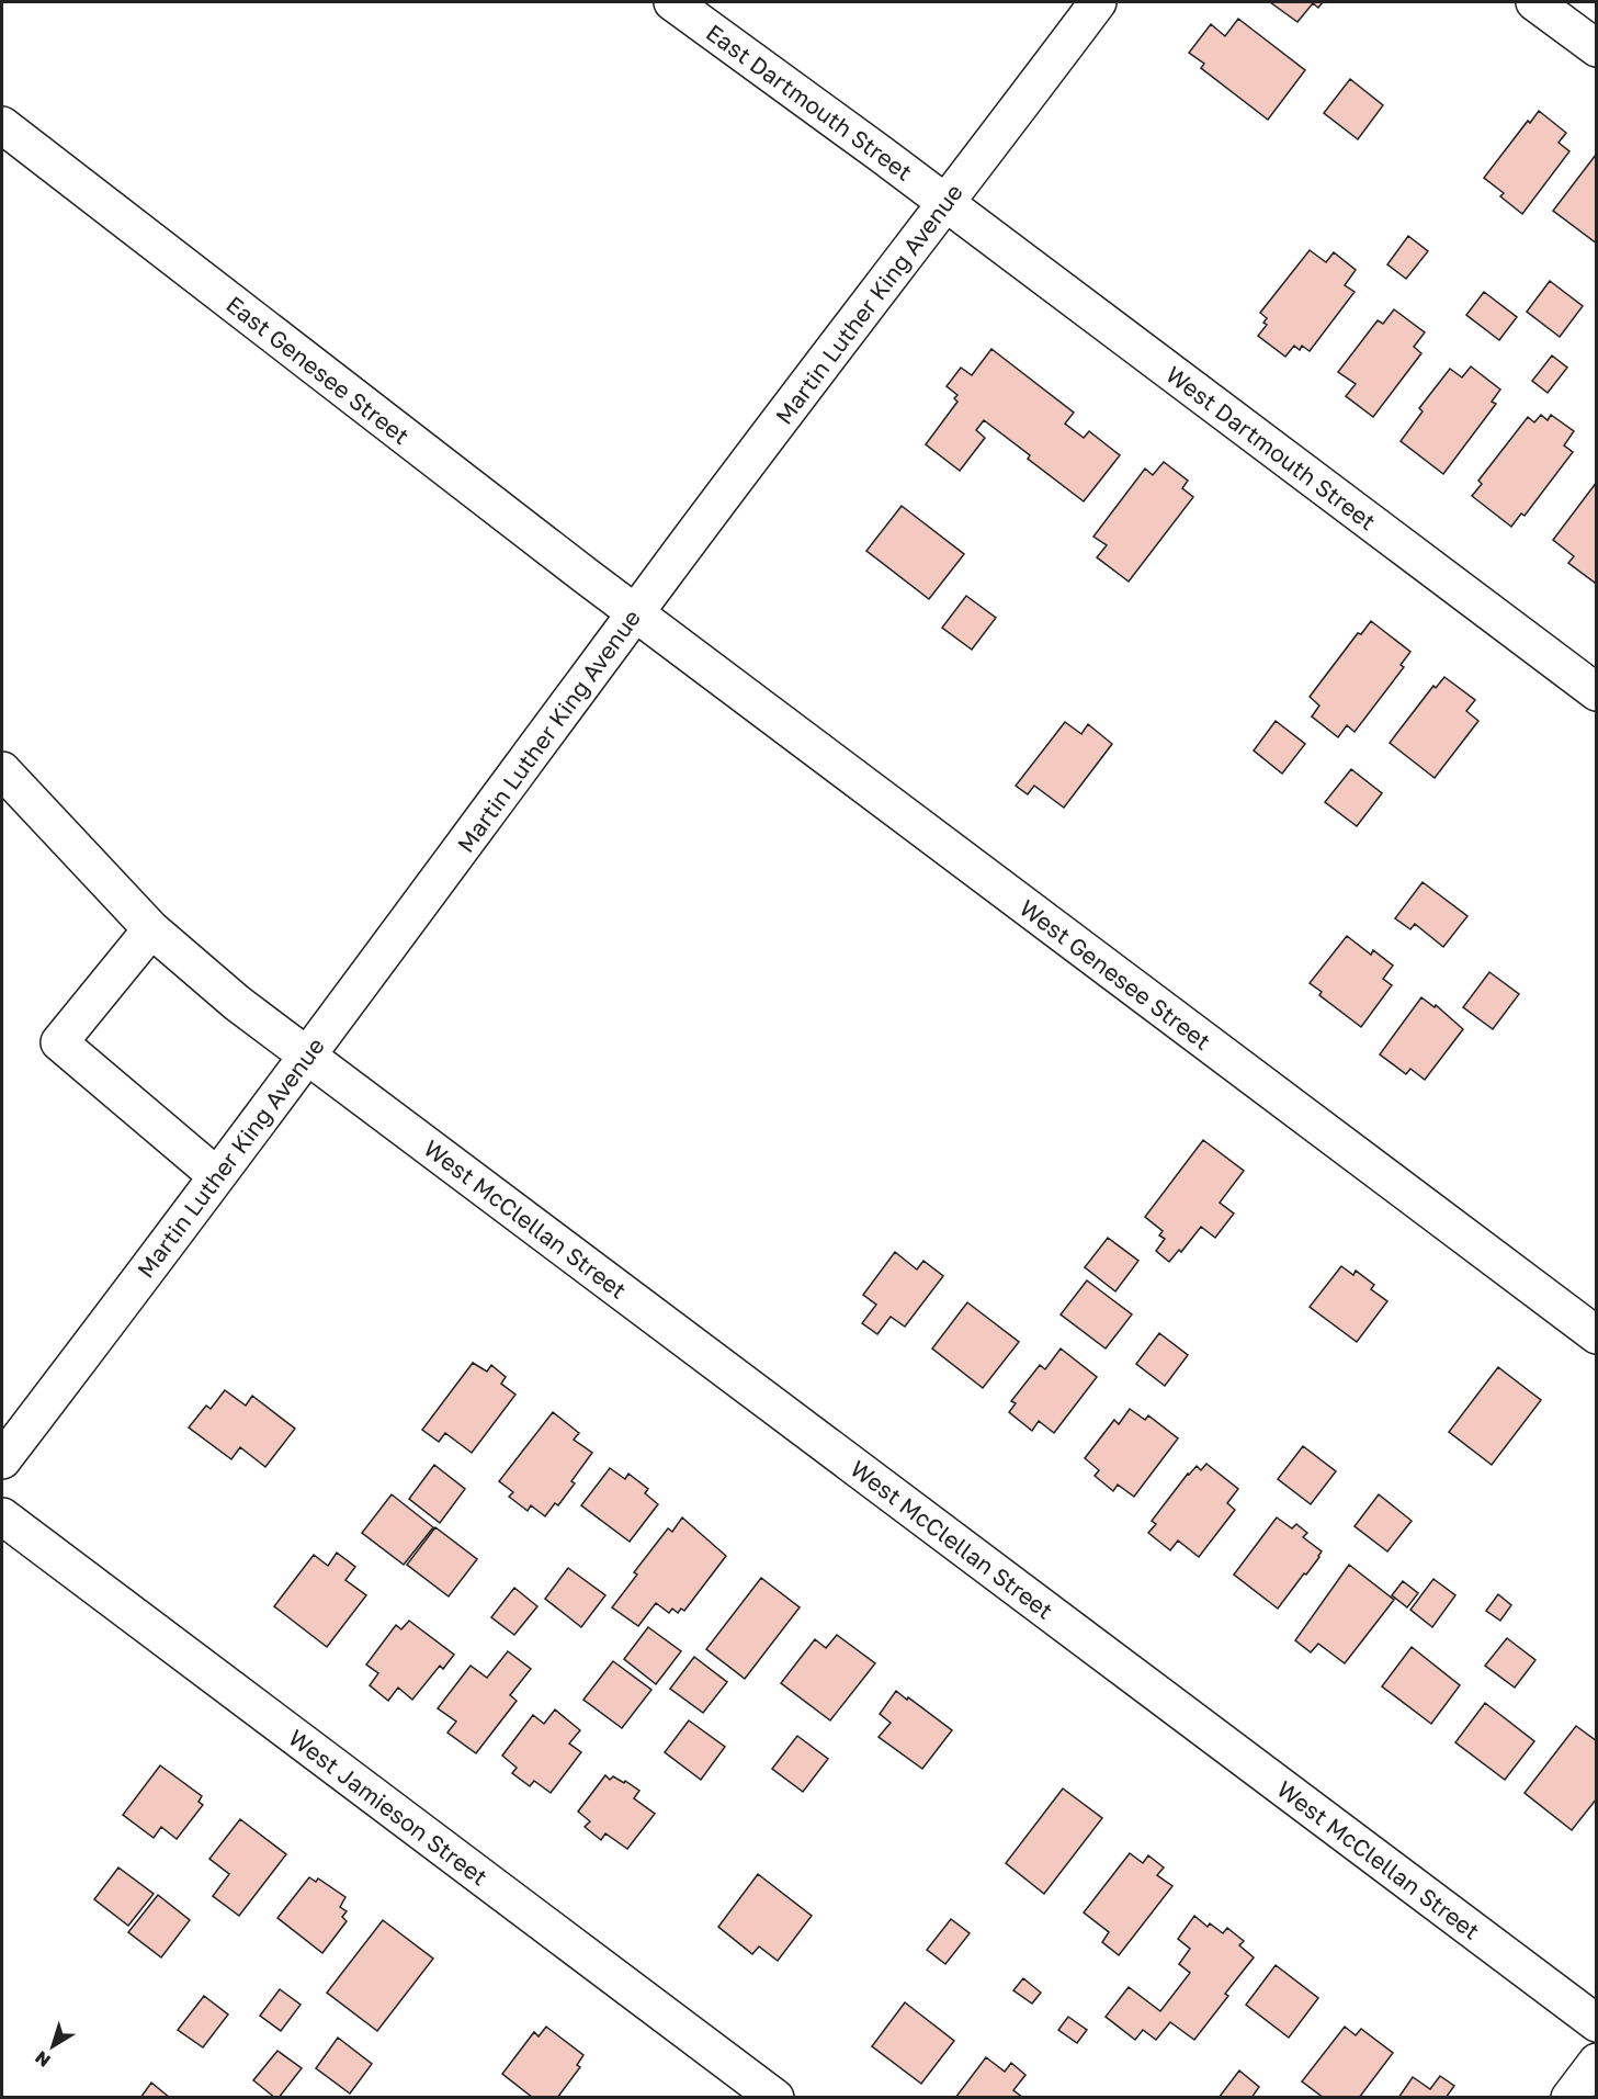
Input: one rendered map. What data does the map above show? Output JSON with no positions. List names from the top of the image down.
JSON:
{
  "streets": {
    "street": [
      "East Dartmouth Street",
      "Martin Luther King Avenue",
      "East Genesee Street",
      "West Dartmouth Street",
      "West Genesee Street",
      "West McClellan Street",
      "West Jamieson Street"
    ]
  },
  "crossings": [
    ["East Dartmouth Street", "Martin Luther King Avenue"],
    ["East Dartmouth Street", "West Dartmouth Street"],
    ["Martin Luther King Avenue", "East Genesee Street"],
    ["Martin Luther King Avenue", "West Dartmouth Street"],
    ["Martin Luther King Avenue", "West Genesee Street"],
    ["Martin Luther King Avenue", "West McClellan Street"],
    ["East Genesee Street", "West Genesee Street"]
  ],
  "north": "bottom left"
}
